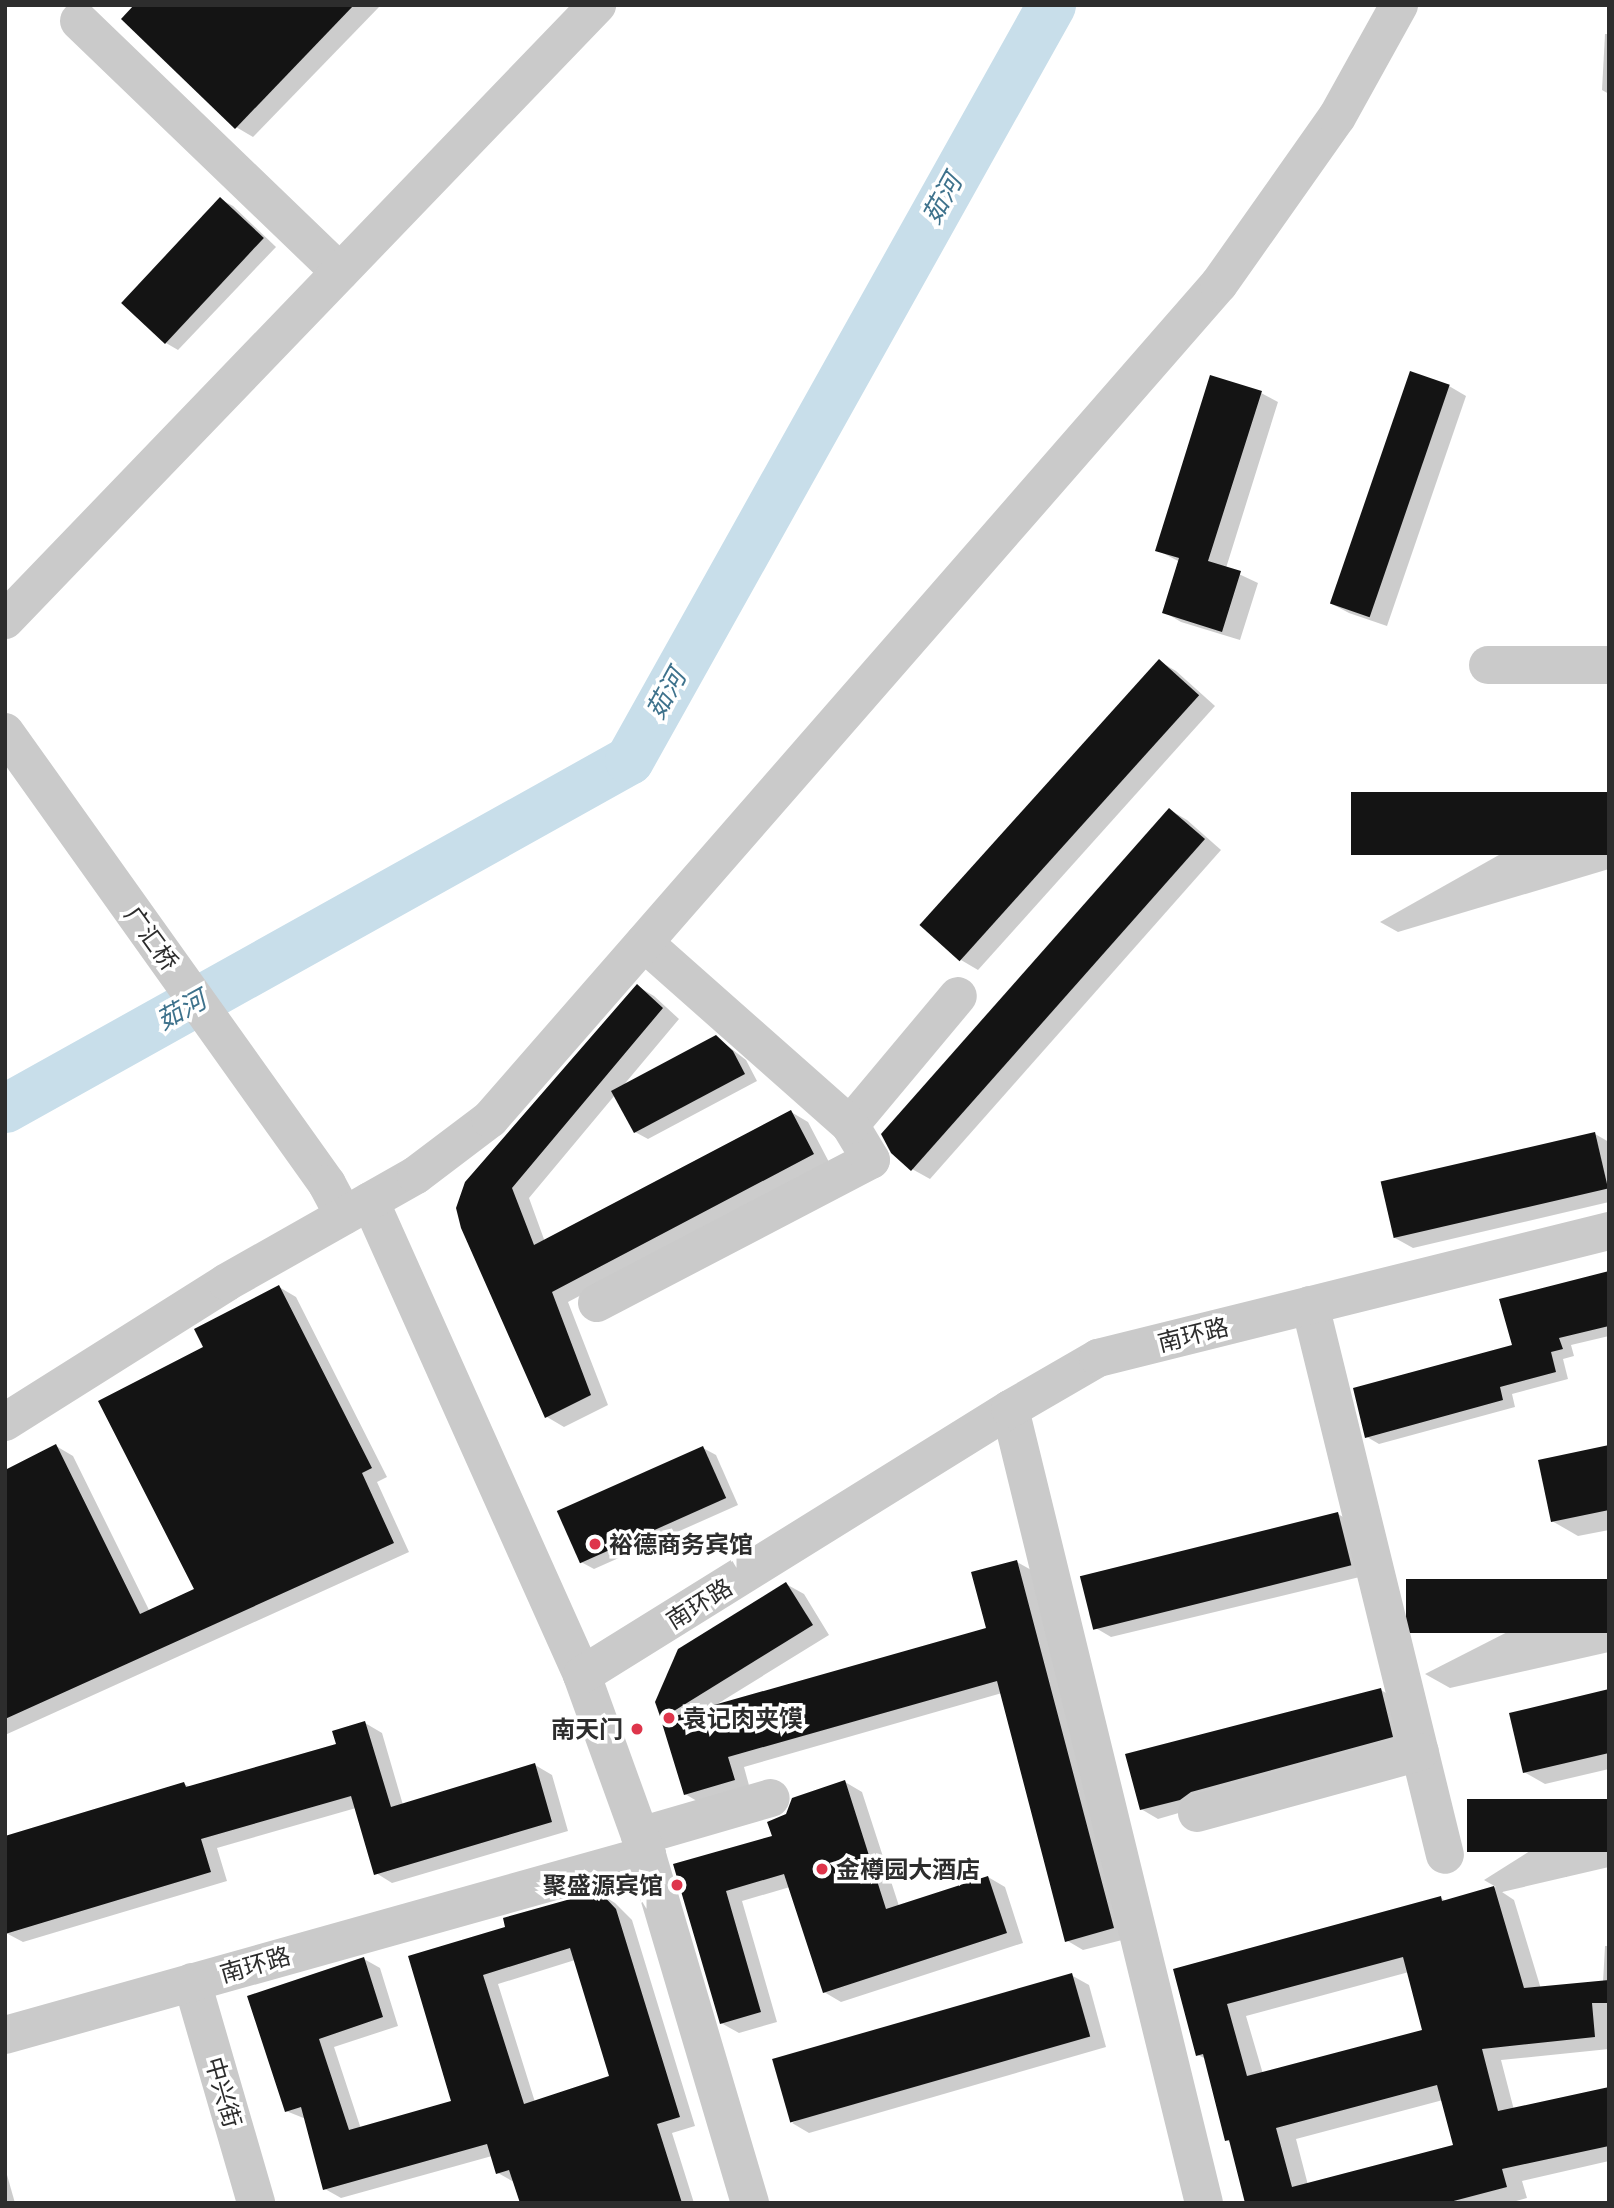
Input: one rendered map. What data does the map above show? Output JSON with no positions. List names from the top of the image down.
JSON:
{
  "streets": {
    "street": ["广汇桥", "南环路", "中兴街"]
  },
  "crossings": [
    ["广汇桥", "南环路"],
    ["南环路", "中兴街"]
  ],
  "water": ["茹河"],
  "places": [
    "裕德商务宾馆",
    "袁记肉夹馍",
    "南天门",
    "金樽园大酒店",
    "聚盛源宾馆"
  ]
}
